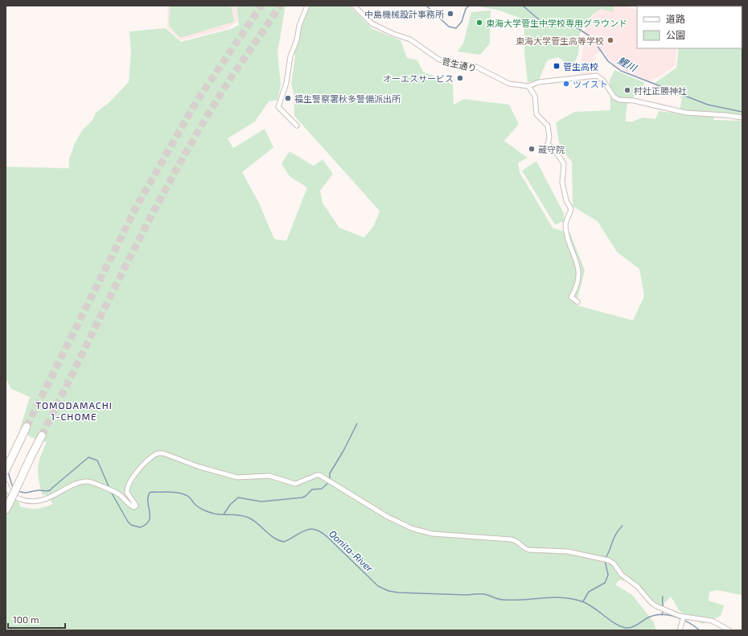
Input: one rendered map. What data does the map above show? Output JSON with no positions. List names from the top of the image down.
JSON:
{
  "streets": {
    "street": ["菅生通り"]
  },
  "districts": ["TOMODAMACHI 1-CHOME"],
  "water": ["鯉川", "Oonita-River"],
  "places": {
    "other": [
      "中島機械設計事務所",
      "東海大学菅生中学校専用グラウンド",
      "東海大学菅生高等学校",
      "オーエスサービス",
      "ツイスト",
      "村社正勝神社",
      "福生警察署秋多警備派出所",
      "蔵守院"
    ],
    "transit": ["菅生高校"]
  },
  "legend": ["道路", "公園"],
  "scale_bar": "100 m"
}
